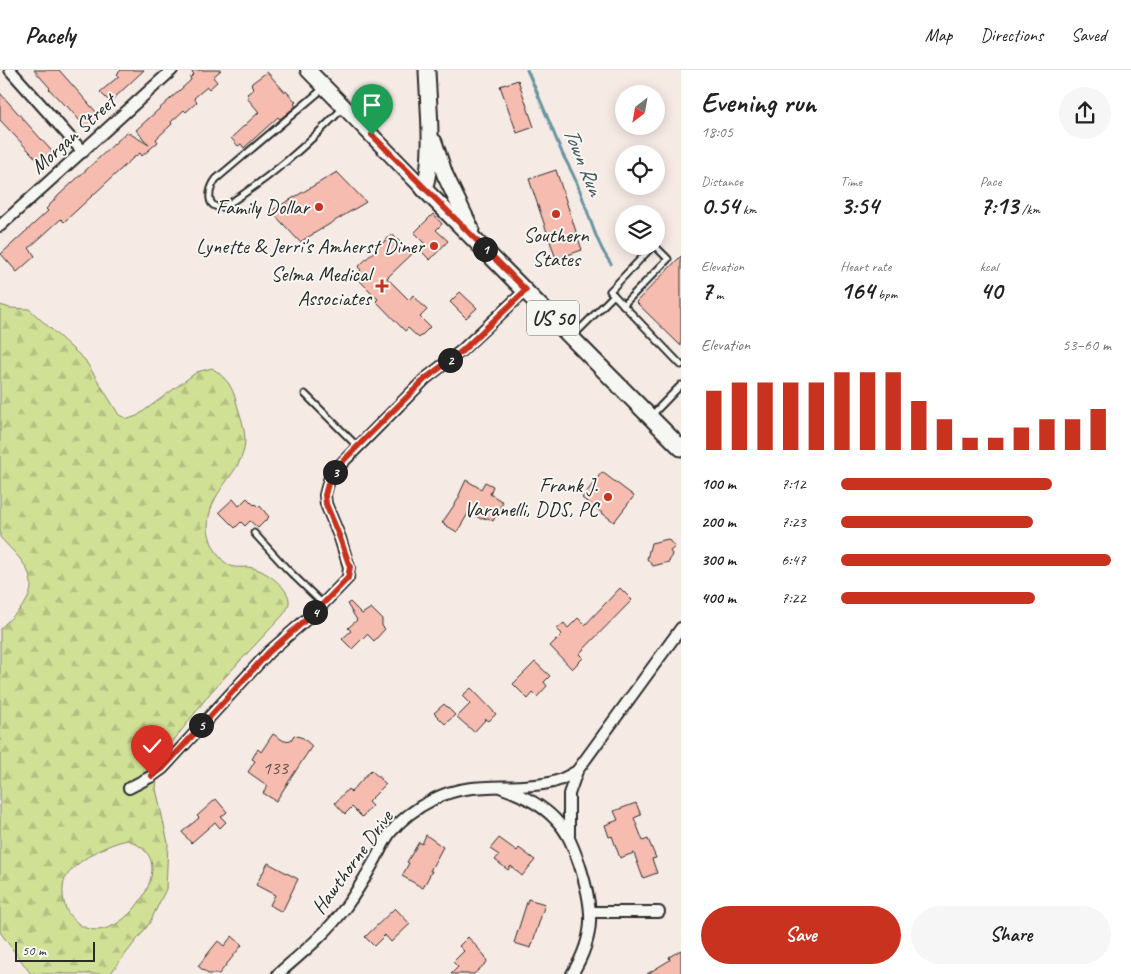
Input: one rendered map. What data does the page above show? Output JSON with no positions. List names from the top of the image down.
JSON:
{
  "streets": {
    "main road": ["US 50"],
    "street": ["Morgan Street", "Hawthorne Drive"]
  },
  "water": ["Town Run"],
  "places": {
    "other": [
      "Family Dollar",
      "Southern States",
      "Lynette & Jerri's Amherst Diner",
      "Frank J. Varanelli, DDS, PC"
    ],
    "health": ["Selma Medical Associates"]
  },
  "house_numbers": ["133"],
  "scale_bar": "50 m",
  "north": "bottom left",
  "page": {
    "header": "Pacely",
    "nav": ["Map", "Directions", "Saved"],
    "heading": ["Evening run", "18:05"],
    "stats": [
      ["Distance", "0.54 km"],
      ["Time", "3:54"],
      ["Pace", "7:13 /km"],
      ["Elevation", "7 m"],
      ["Heart rate", "164 bpm"],
      ["kcal", "40"]
    ],
    "pins": [
      "1",
      "2",
      "3",
      "4",
      "5"
    ],
    "chart": ["Elevation", "53–60 m"],
    "list": [
      {
        "name": "100 m",
        "note": "7:12"
      },
      {
        "name": "200 m",
        "note": "7:23"
      },
      {
        "name": "300 m",
        "note": "6:47"
      },
      {
        "name": "400 m",
        "note": "7:22"
      }
    ],
    "buttons": ["Save", "Share"],
    "scale": "50 m"
  }
}
